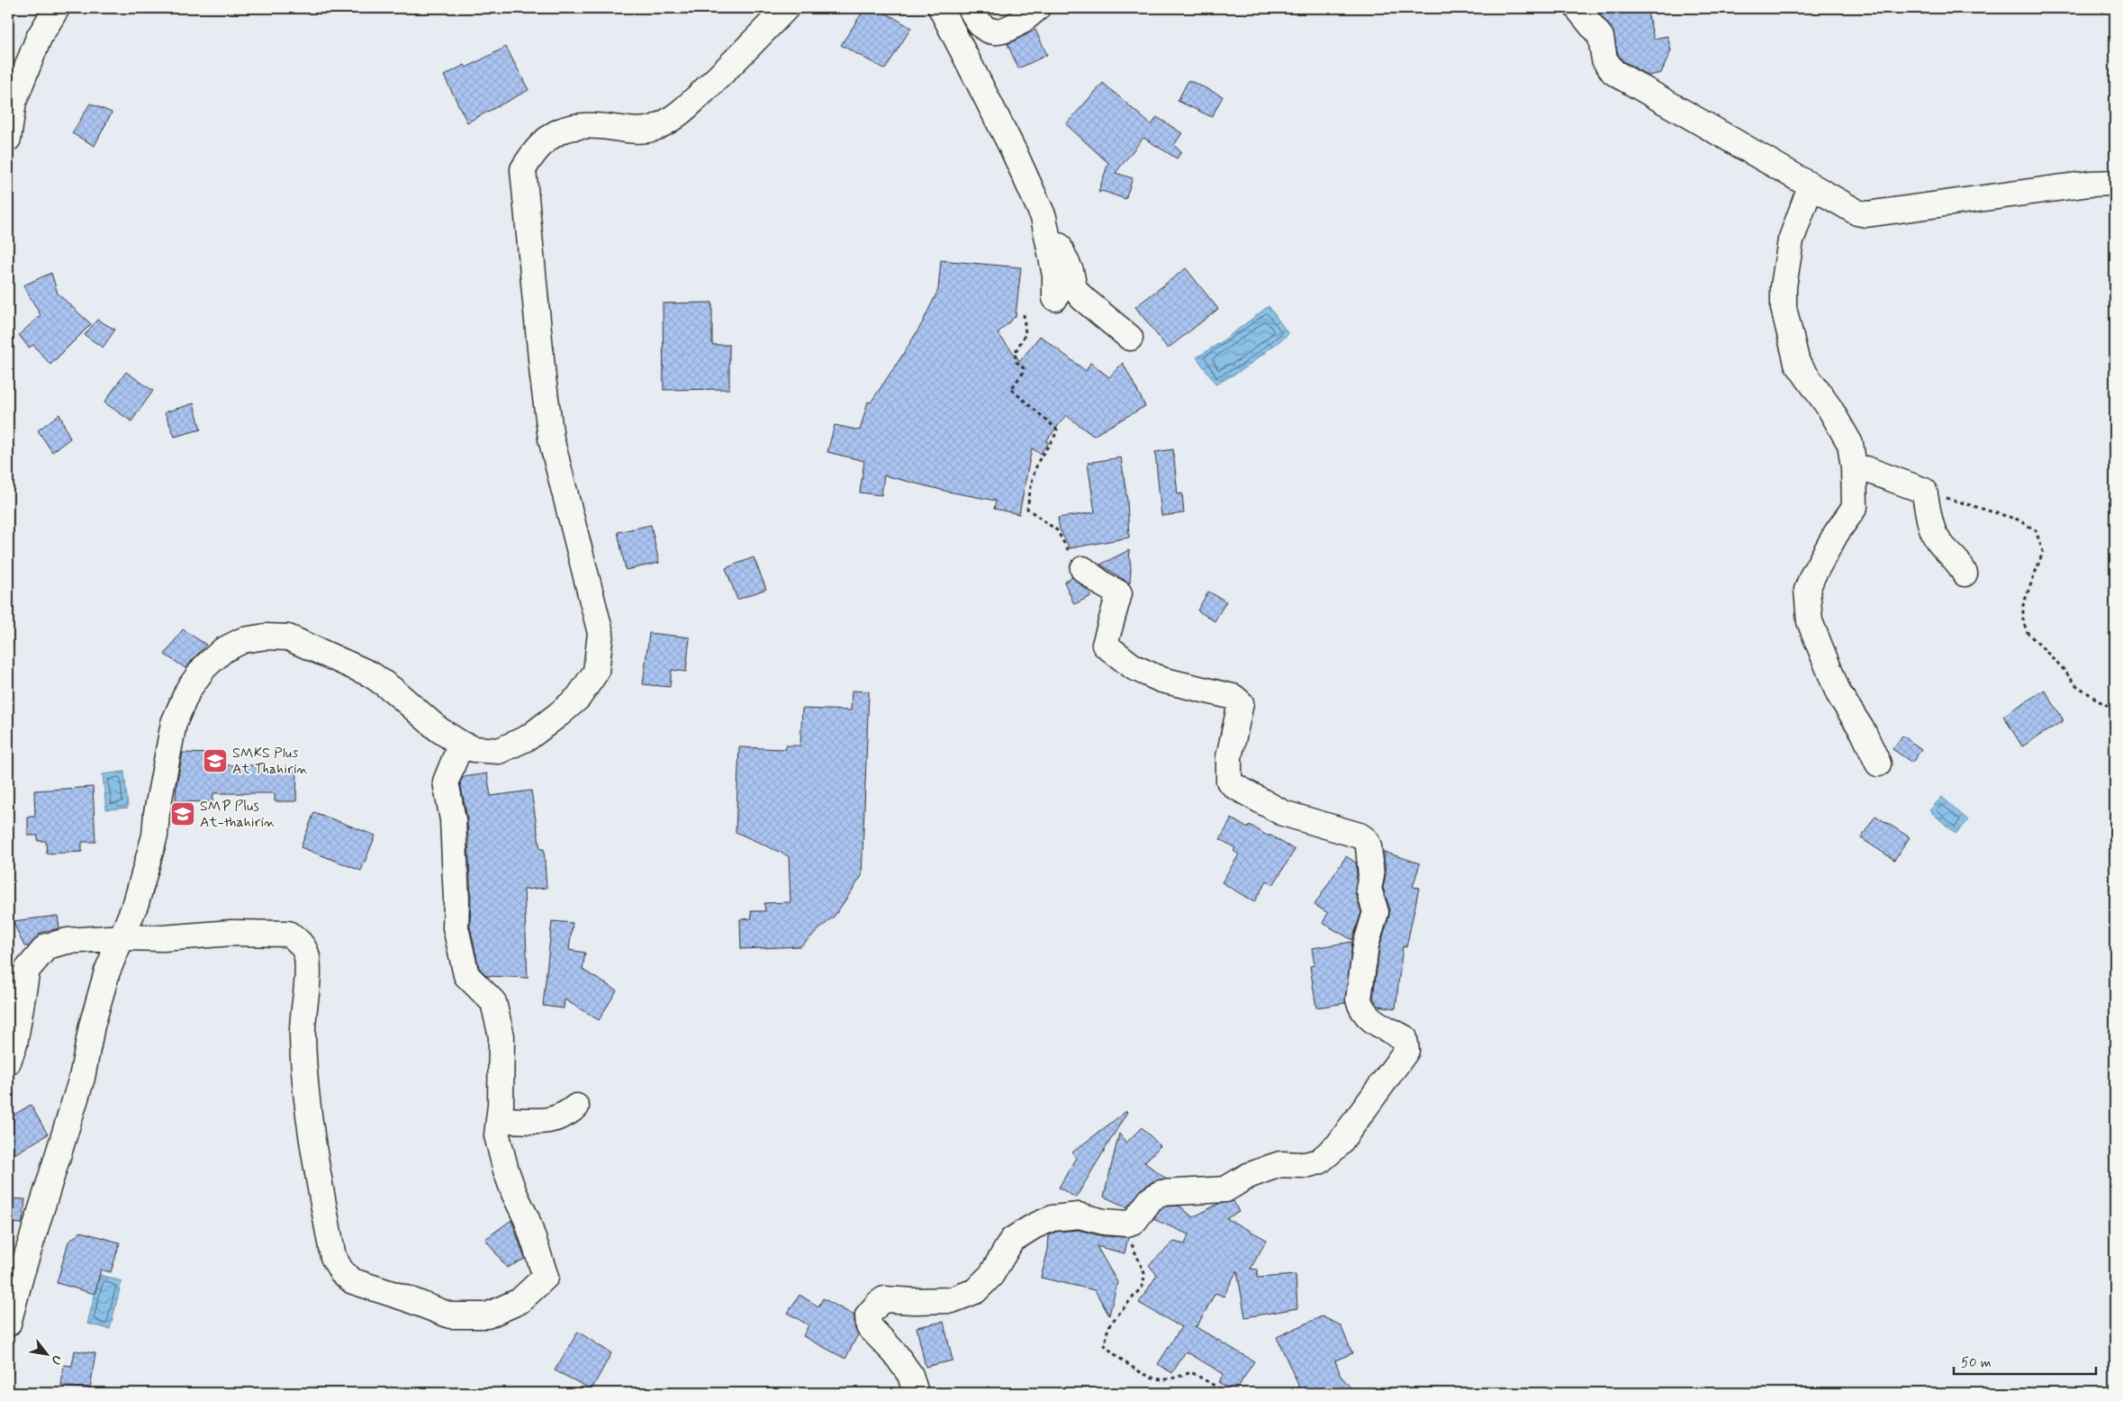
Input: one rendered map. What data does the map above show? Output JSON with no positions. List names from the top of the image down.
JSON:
{
  "places": {
    "school or university": ["SMKS Plus At Thahirin", "SMP Plus At-thahirin"]
  },
  "scale_bar": "50 m",
  "north": "bottom right"
}
